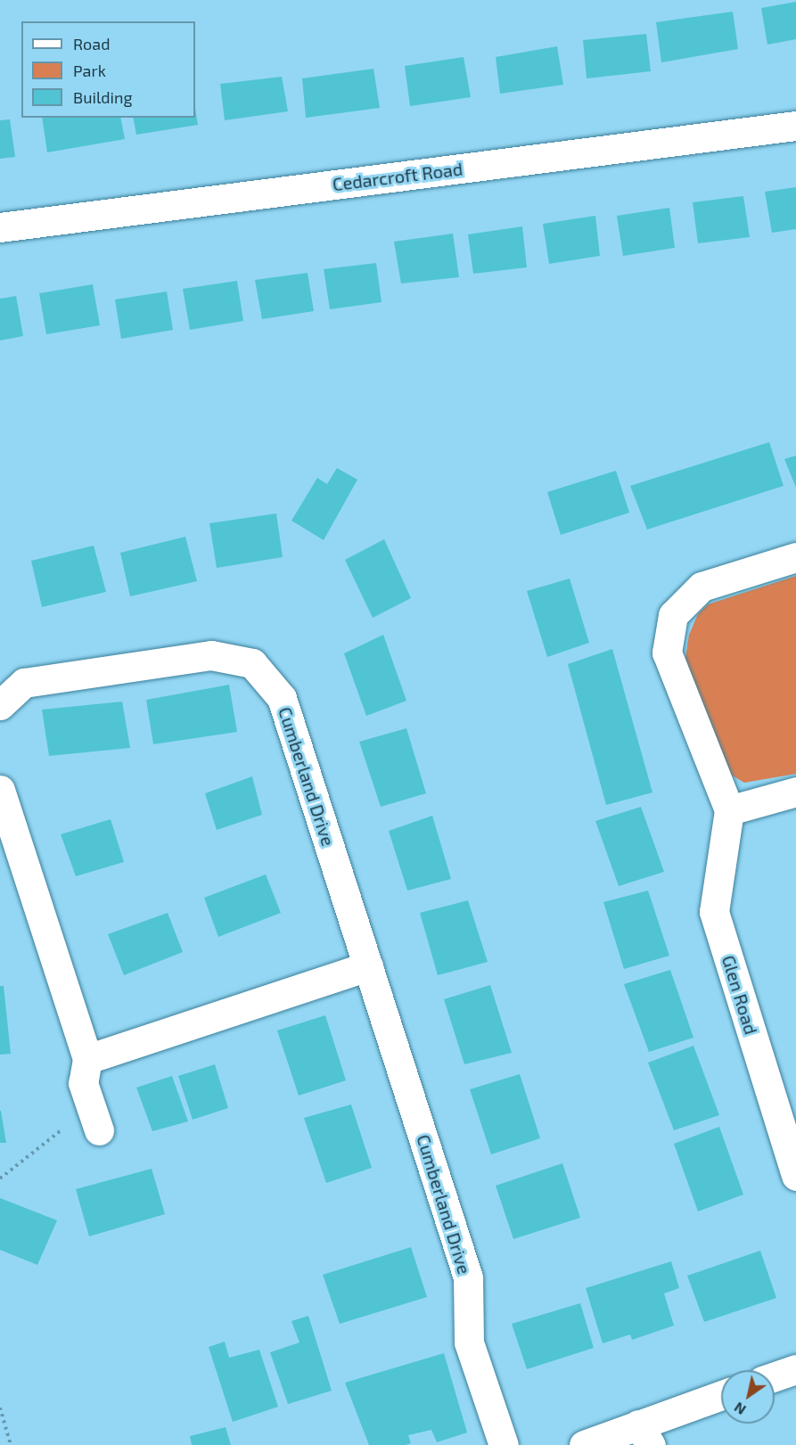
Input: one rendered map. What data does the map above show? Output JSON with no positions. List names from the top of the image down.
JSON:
{
  "streets": {
    "street": ["Cedarcroft Road", "Cumberland Drive", "Glen Road"]
  },
  "legend": ["Road", "Park", "Building"],
  "north": "bottom left"
}
